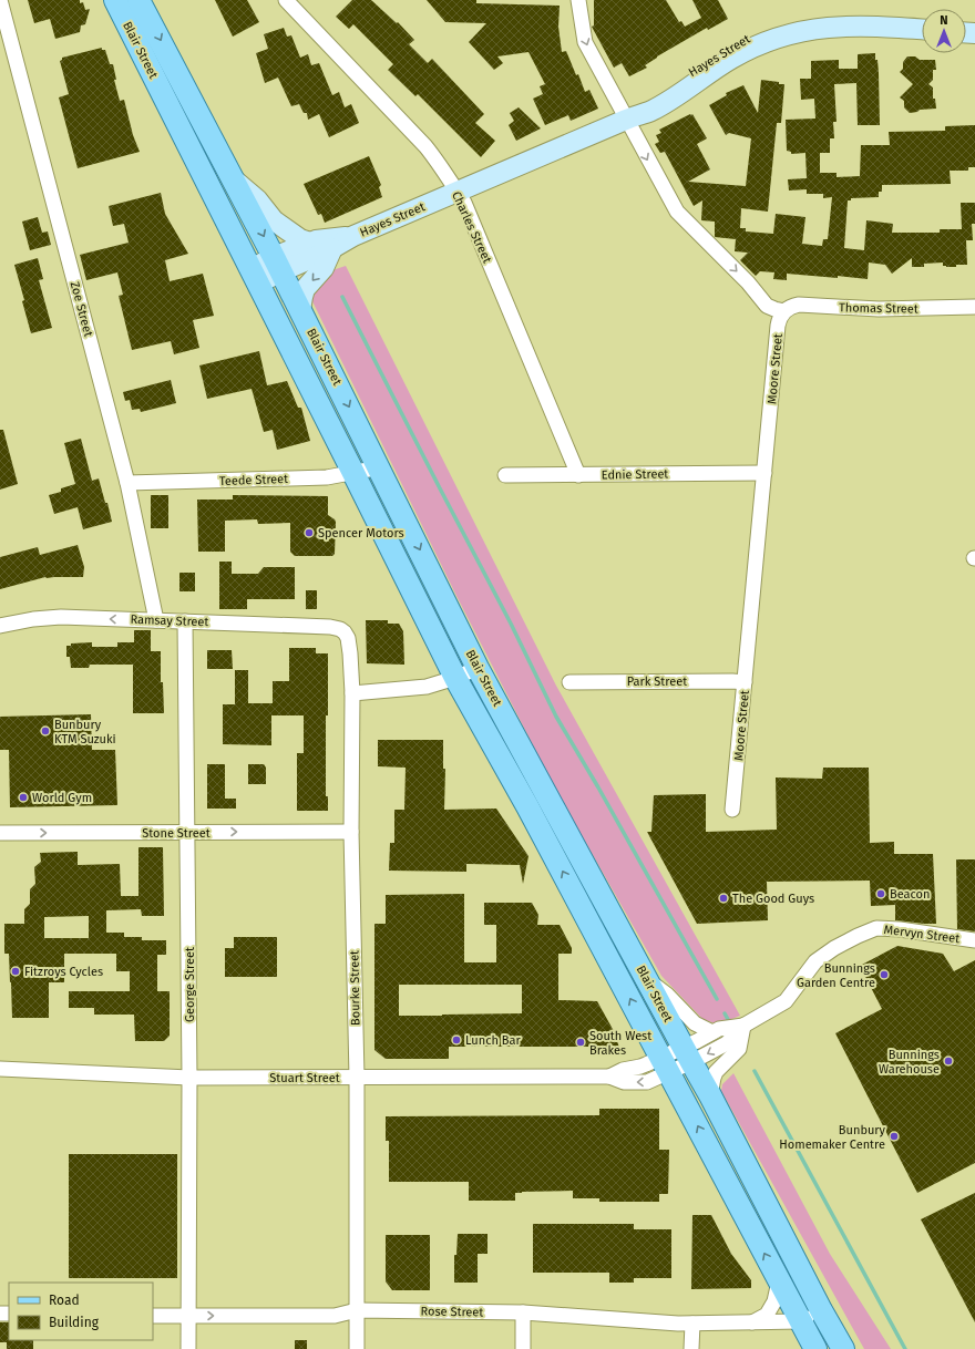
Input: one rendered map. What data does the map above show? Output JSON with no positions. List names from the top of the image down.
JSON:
{
  "streets": {
    "main road": ["Blair Street"],
    "street": [
      "Hayes Street",
      "Charles Street",
      "Thomas Street",
      "Zoe Street",
      "Moore Street",
      "Ednie Street",
      "Teede Street",
      "Ramsay Street",
      "Park Street",
      "Stone Street",
      "Mervyn Street",
      "George Street",
      "Bourke Street",
      "Stuart Street",
      "Rose Street"
    ]
  },
  "crossings": [
    ["Blair Street", "Hayes Street"],
    ["Blair Street", "Teede Street"],
    ["Blair Street", "Mervyn Street"],
    ["Blair Street", "Stuart Street"],
    ["Blair Street", "Rose Street"],
    ["Hayes Street", "Charles Street"],
    ["Charles Street", "Ednie Street"],
    ["Thomas Street", "Moore Street"],
    ["Zoe Street", "Teede Street"],
    ["Zoe Street", "Ramsay Street"],
    ["Moore Street", "Ednie Street"],
    ["Moore Street", "Park Street"],
    ["Ramsay Street", "George Street"],
    ["Ramsay Street", "Bourke Street"],
    ["Stone Street", "George Street"],
    ["Stone Street", "Bourke Street"],
    ["Mervyn Street", "Stuart Street"],
    ["George Street", "Stuart Street"],
    ["George Street", "Rose Street"],
    ["Bourke Street", "Stuart Street"],
    ["Bourke Street", "Rose Street"]
  ],
  "one_way": ["Ramsay Street", "Stone Street"],
  "places": [
    "Spencer Motors",
    "Bunbury KTM Suzuki",
    "World Gym",
    "Beacon",
    "The Good Guys",
    "Fitzroys Cycles",
    "Bunnings Garden Centre",
    "Lunch Bar",
    "South West Brakes",
    "Bunnings Warehouse",
    "Bunbury Homemaker Centre"
  ],
  "legend": ["Road", "Building"],
  "north": "top"
}
